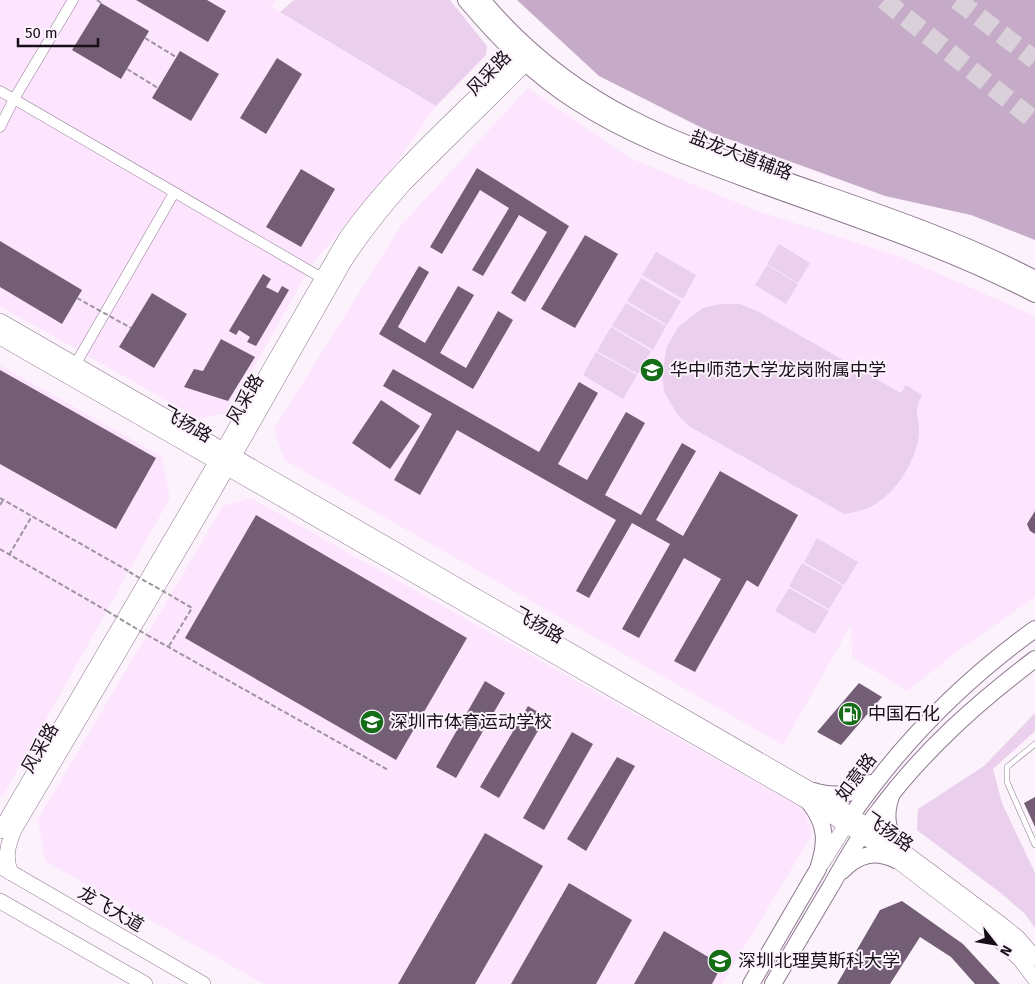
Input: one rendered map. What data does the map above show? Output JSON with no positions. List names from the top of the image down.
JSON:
{
  "streets": {
    "main road": ["盐龙大道辅路", "如意路"],
    "street": ["风采路", "飞扬路", "龙飞大道"]
  },
  "crossings": [
    ["风采路", "盐龙大道辅路"],
    ["风采路", "飞扬路"],
    ["风采路", "龙飞大道"],
    ["飞扬路", "如意路"]
  ],
  "places": {
    "school or university": ["华中师范大学龙岗附属中学", "深圳市体育运动学校", "深圳北理莫斯科大学"],
    "fuel station": ["中国石化"]
  },
  "scale_bar": "50 m",
  "north": "bottom right"
}
